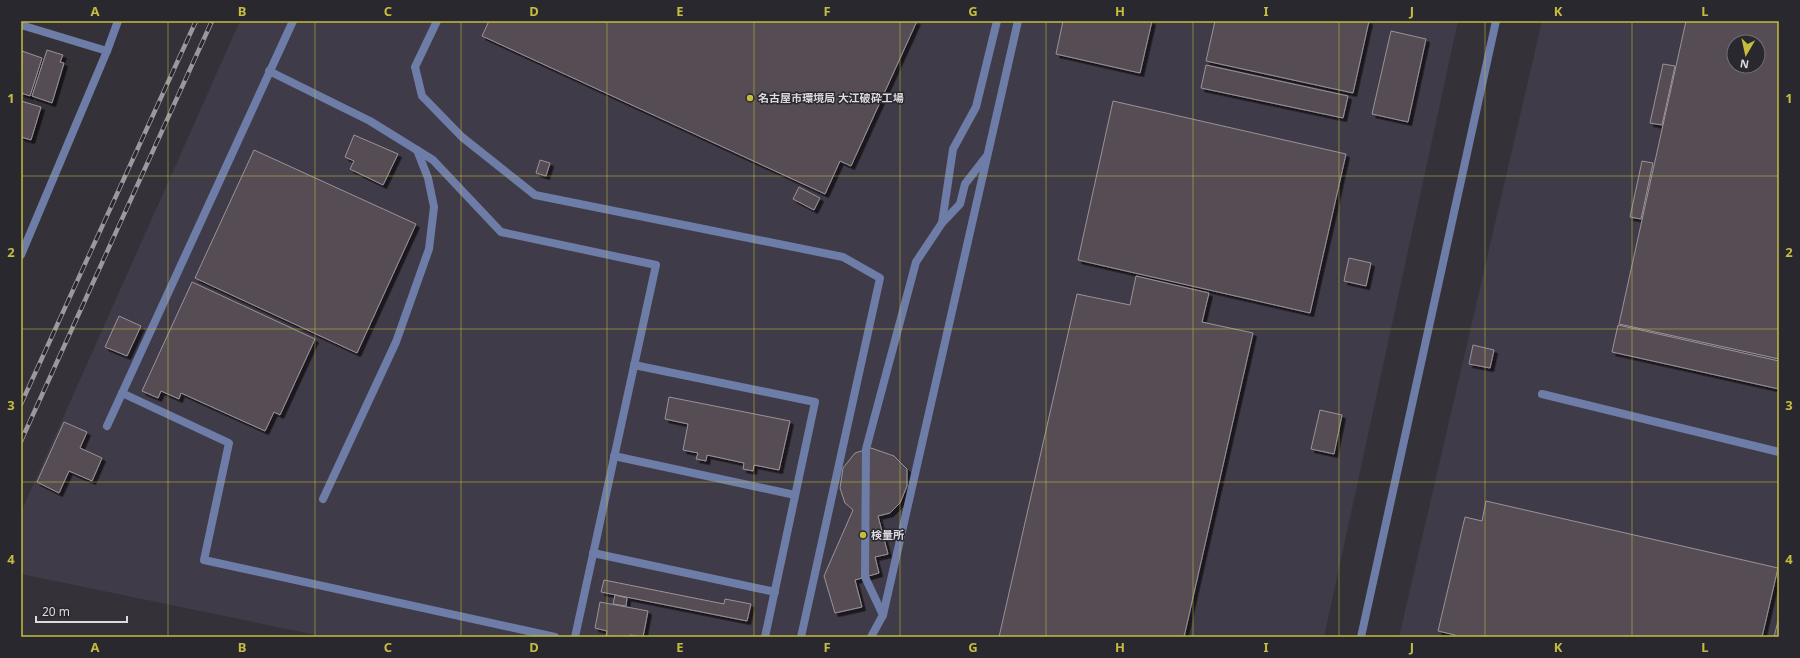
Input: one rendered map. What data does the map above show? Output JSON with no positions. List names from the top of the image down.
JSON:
{
  "places": ["名古屋市環境局 大江破砕工場", "検量所"],
  "scale_bar": "20 m",
  "north": "bottom",
  "grid": {
    "columns": [
      "A",
      "B",
      "C",
      "D",
      "E",
      "F",
      "G",
      "H",
      "I",
      "J",
      "K",
      "L"
    ],
    "rows": [
      "1",
      "2",
      "3",
      "4"
    ]
  }
}
